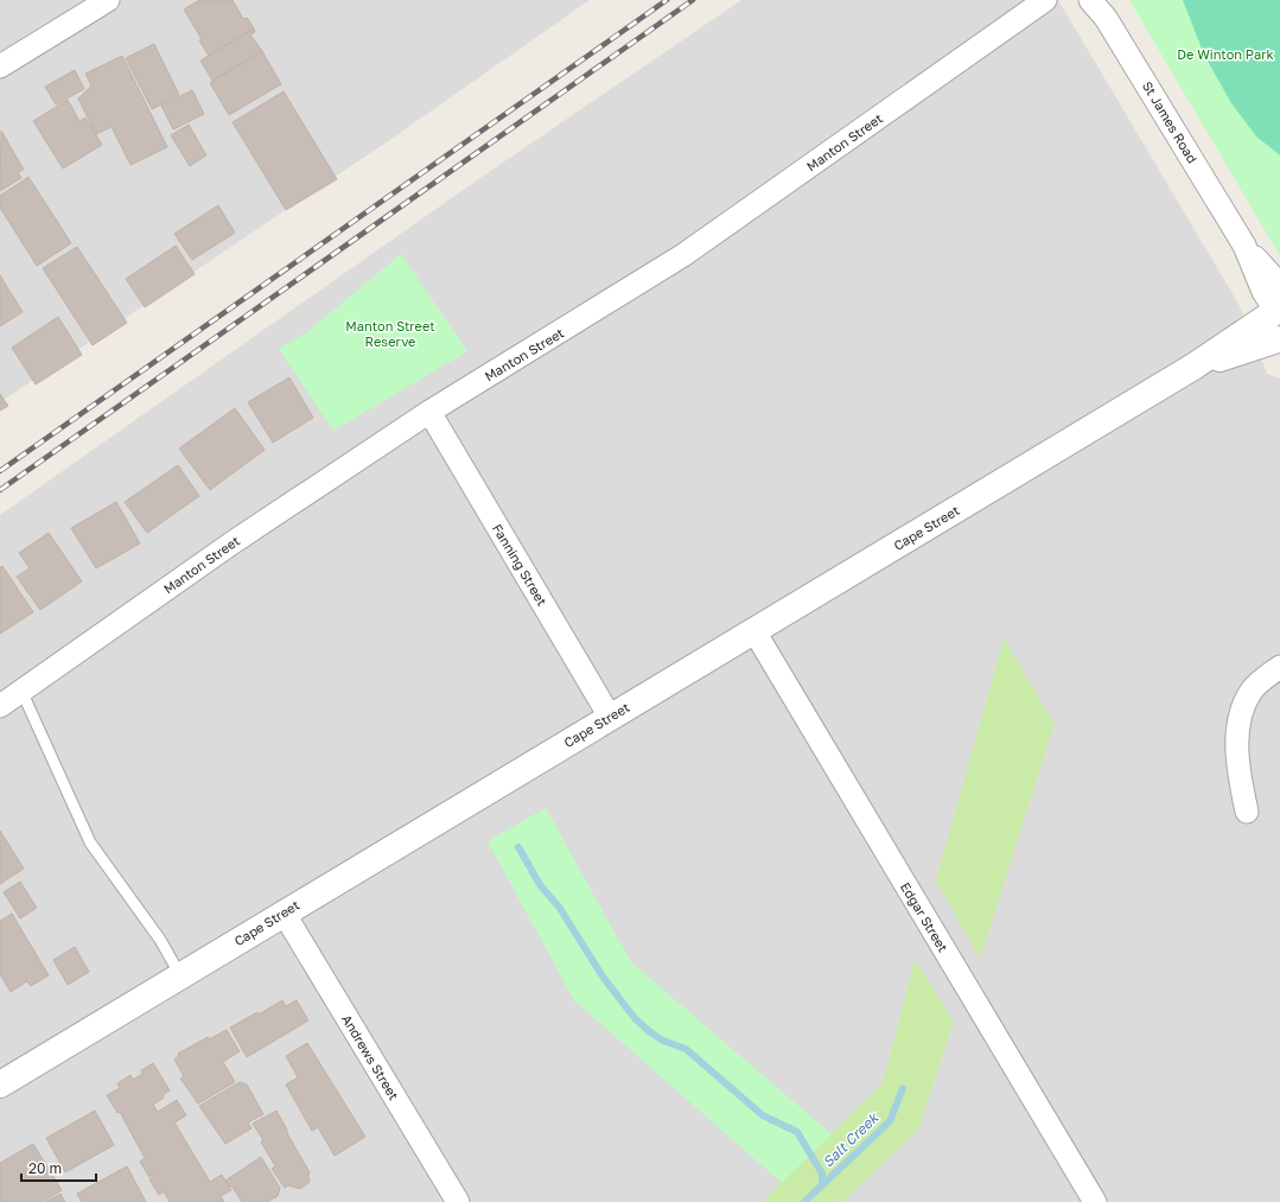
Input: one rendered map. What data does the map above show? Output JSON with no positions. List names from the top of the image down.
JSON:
{
  "streets": {
    "street": [
      "St James Road",
      "Manton Street",
      "Cape Street",
      "Fanning Street",
      "Edgar Street",
      "Andrews Street"
    ]
  },
  "crossings": [
    ["St James Road", "Cape Street"],
    ["Manton Street", "Fanning Street"],
    ["Cape Street", "Fanning Street"],
    ["Cape Street", "Edgar Street"],
    ["Cape Street", "Andrews Street"]
  ],
  "water": ["Salt Creek"],
  "parks": ["De Winton Park", "Manton Street Reserve"],
  "scale_bar": "20 m"
}
